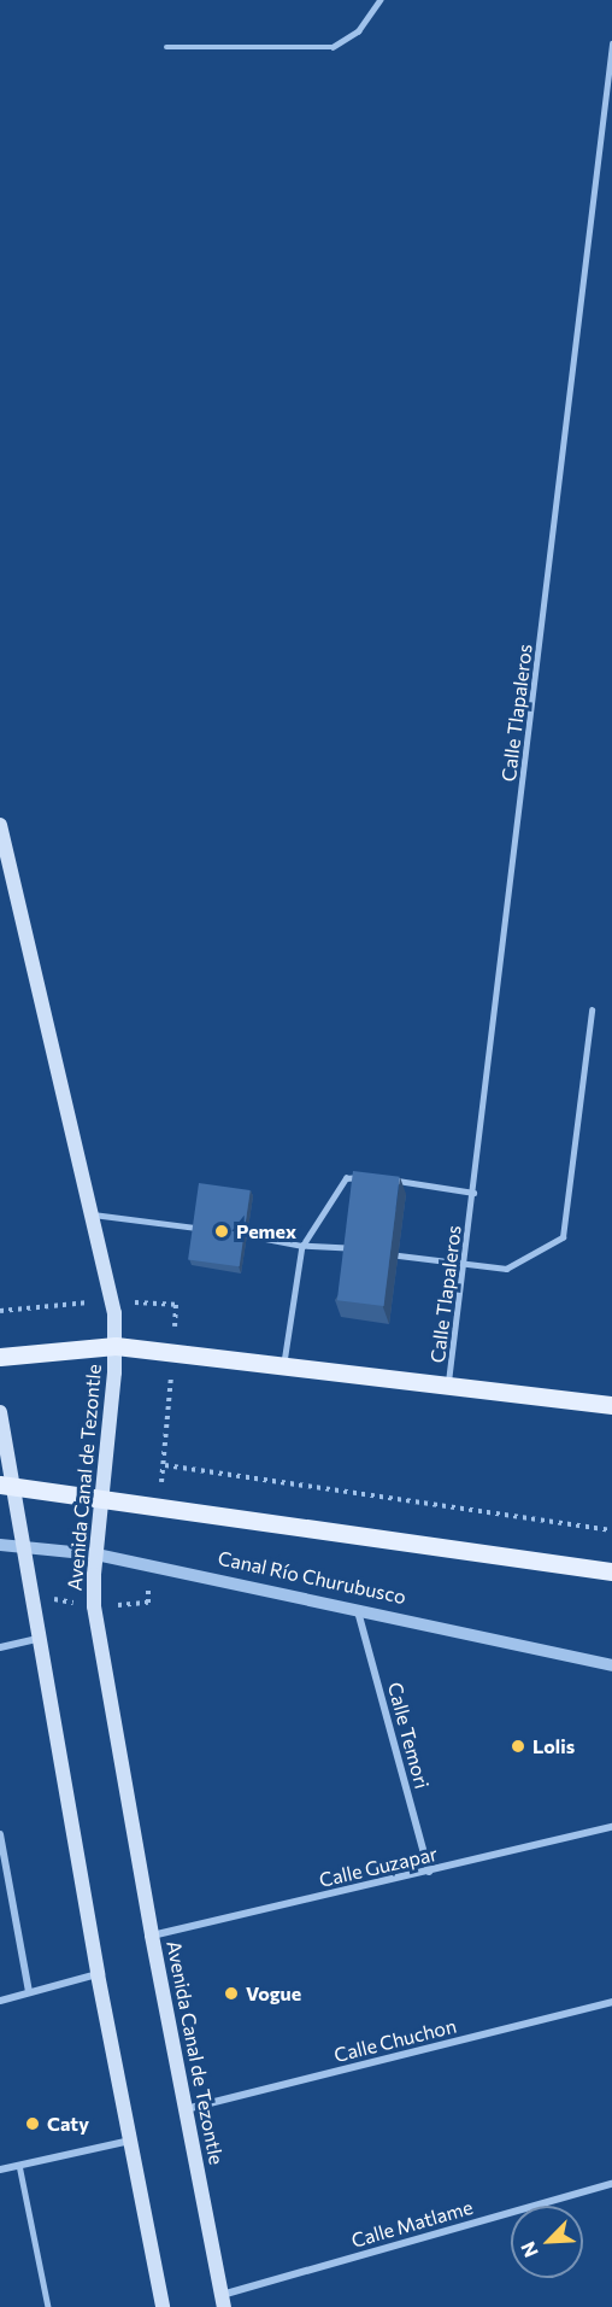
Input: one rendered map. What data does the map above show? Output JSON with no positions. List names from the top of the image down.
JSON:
{
  "streets": {
    "main road": ["Avenida Canal de Tezontle"],
    "street": [
      "Canal Río Churubusco",
      "Calle Temori",
      "Calle Guzapar",
      "Calle Chuchon",
      "Calle Matlame"
    ],
    "lane": ["Calle Tlapaleros"]
  },
  "crossings": [
    ["Avenida Canal de Tezontle", "Canal Río Churubusco"],
    ["Avenida Canal de Tezontle", "Calle Guzapar"],
    ["Avenida Canal de Tezontle", "Calle Chuchon"],
    ["Avenida Canal de Tezontle", "Calle Matlame"],
    ["Canal Río Churubusco", "Calle Temori"],
    ["Calle Temori", "Calle Guzapar"]
  ],
  "places": [
    "Pemex",
    "Lolis",
    "Vogue",
    "Caty"
  ],
  "north": "bottom left"
}
